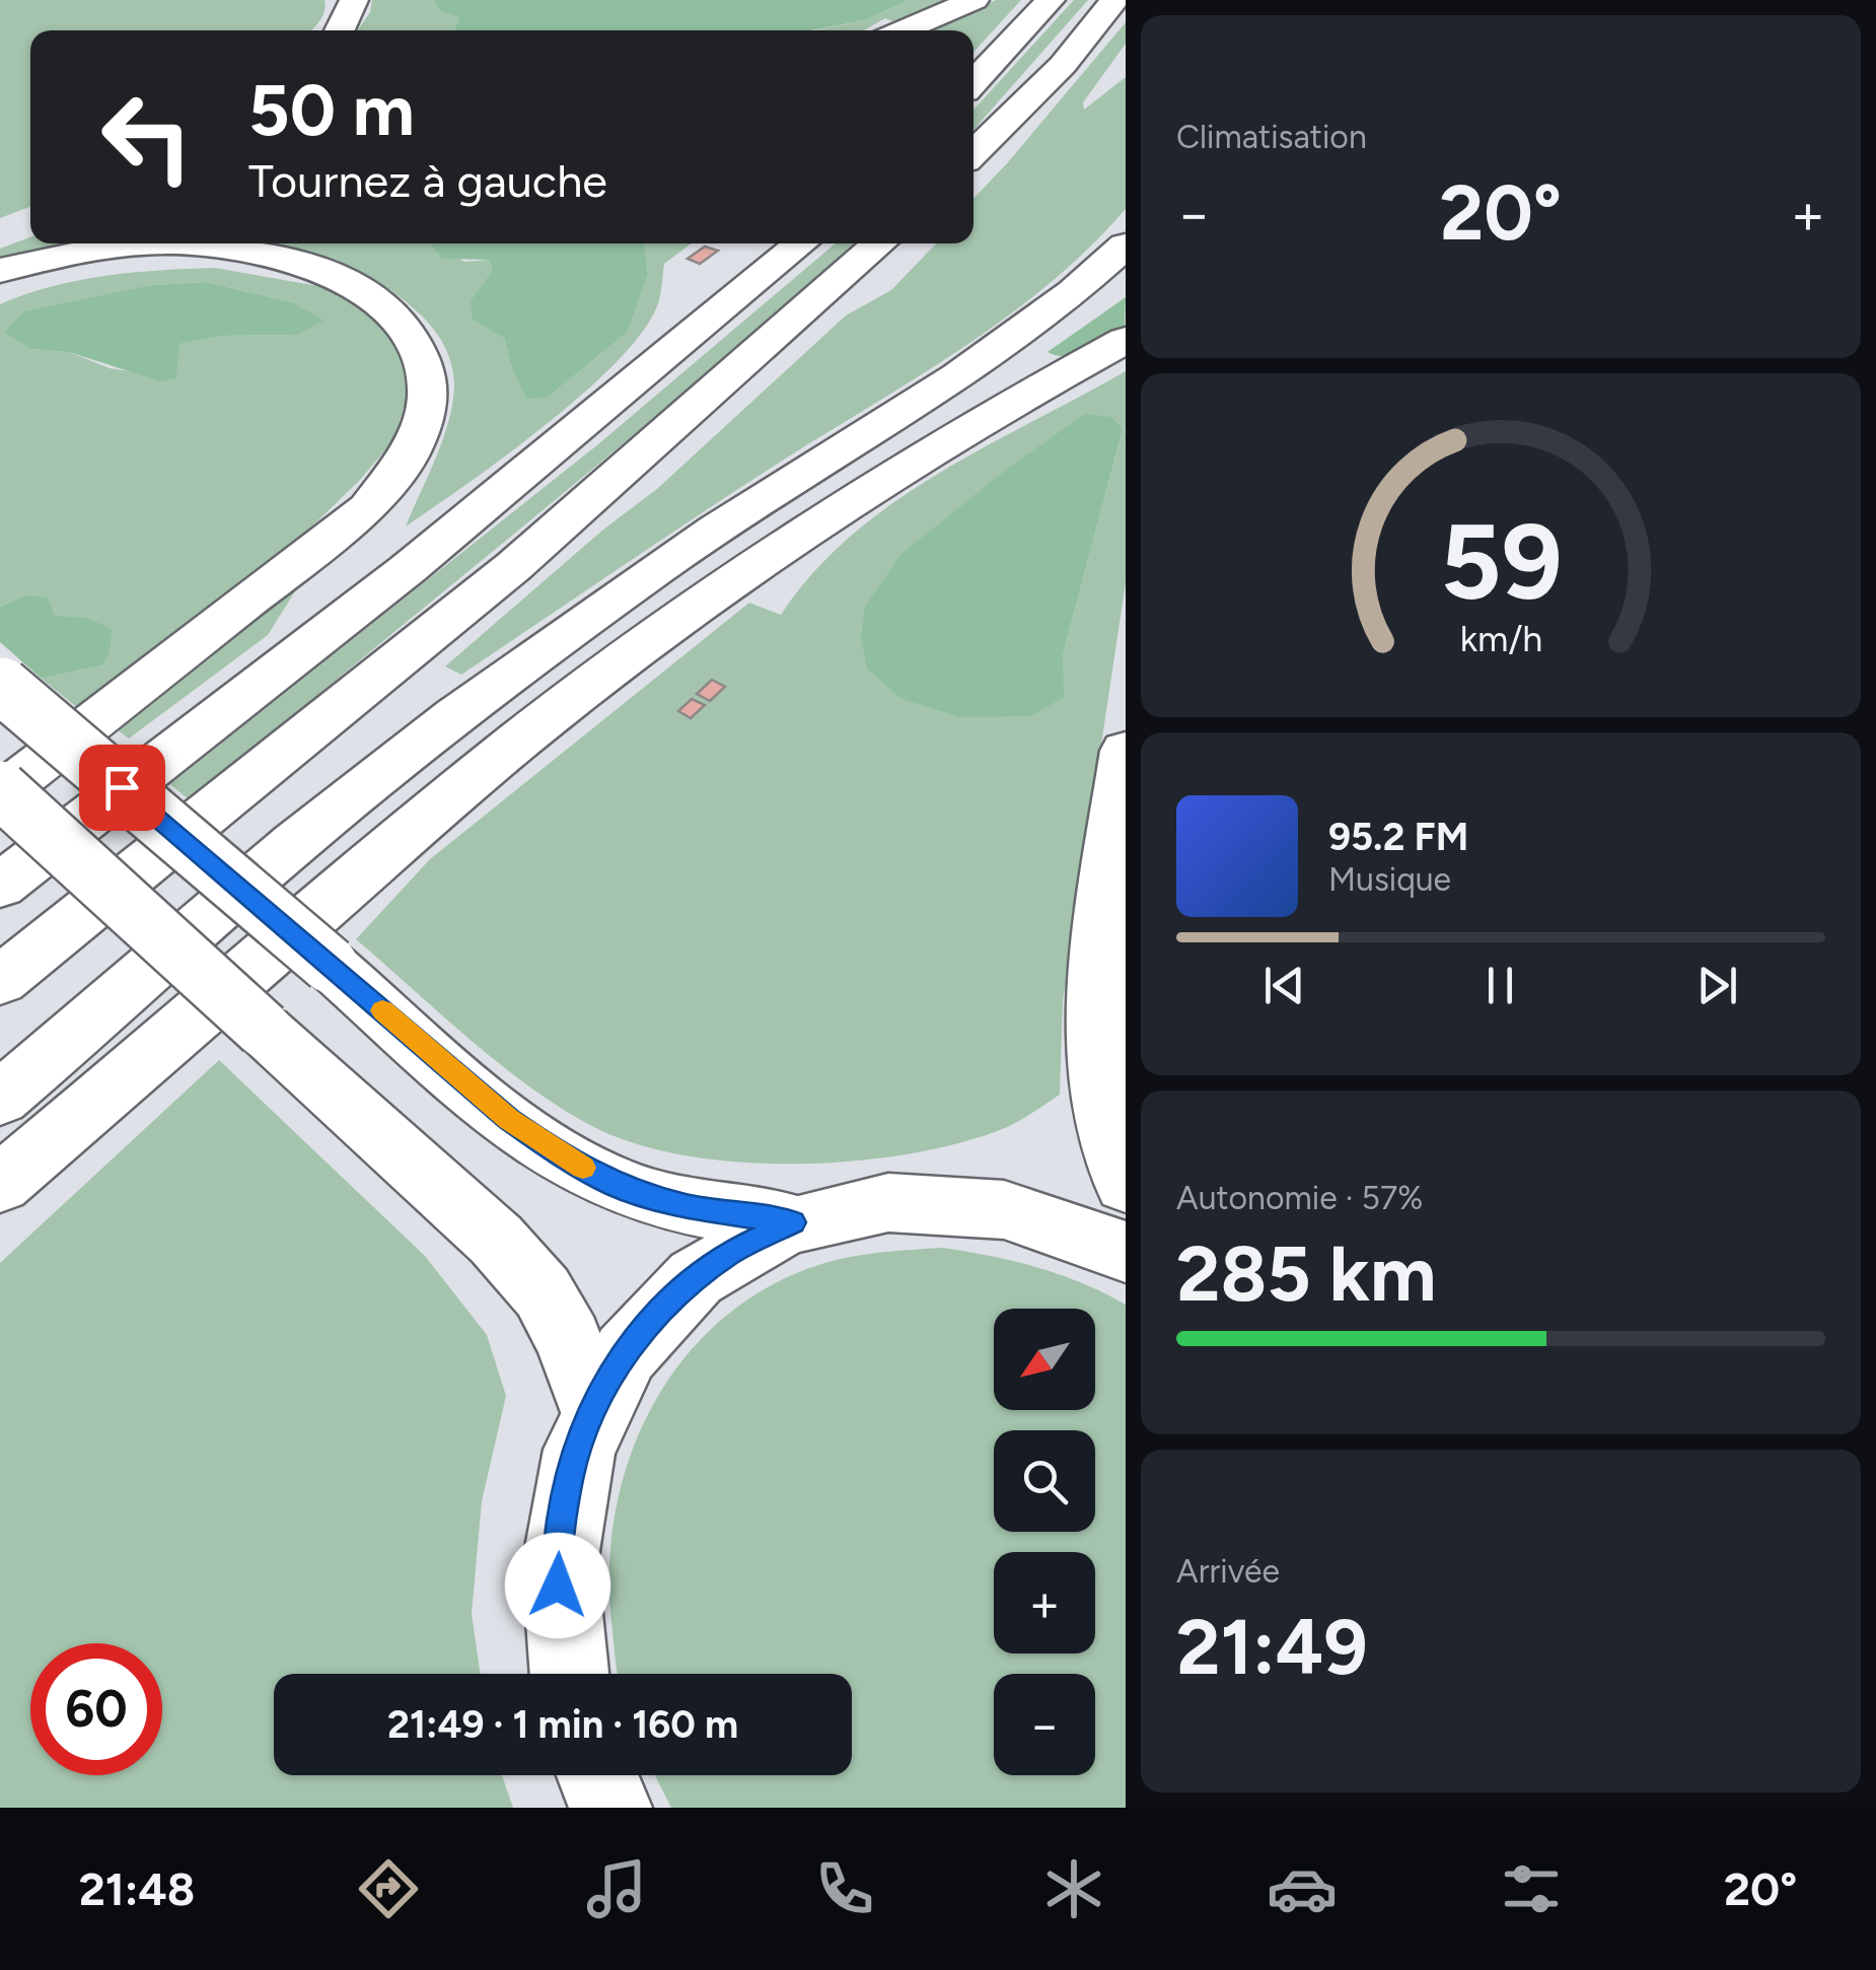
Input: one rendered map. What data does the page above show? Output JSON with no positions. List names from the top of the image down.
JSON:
{
  "north": "bottom left",
  "page": {
    "tile": [
      "Climatisation",
      ["Autonomie · 57%", "285 km"],
      ["Arrivée", "21:49"]
    ],
    "turn": ["50 m", "Tournez à gauche"],
    "heat": ["−", "20°", "+"],
    "song": ["95.2 FM", "Musique"],
    "map_buttons": ["+", "−"],
    "limit": "60",
    "trip": "21:49 · 1 min · 160 m",
    "tabs": ["21:48", "20°"],
    "gauge": ["59", "km/h"]
  }
}
